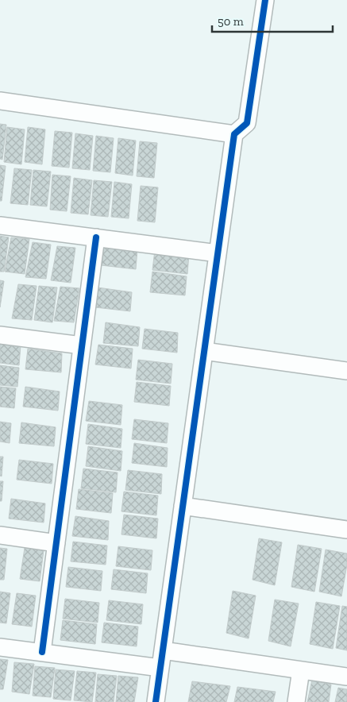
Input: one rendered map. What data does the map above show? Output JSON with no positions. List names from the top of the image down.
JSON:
{
  "scale_bar": "50 m"
}
